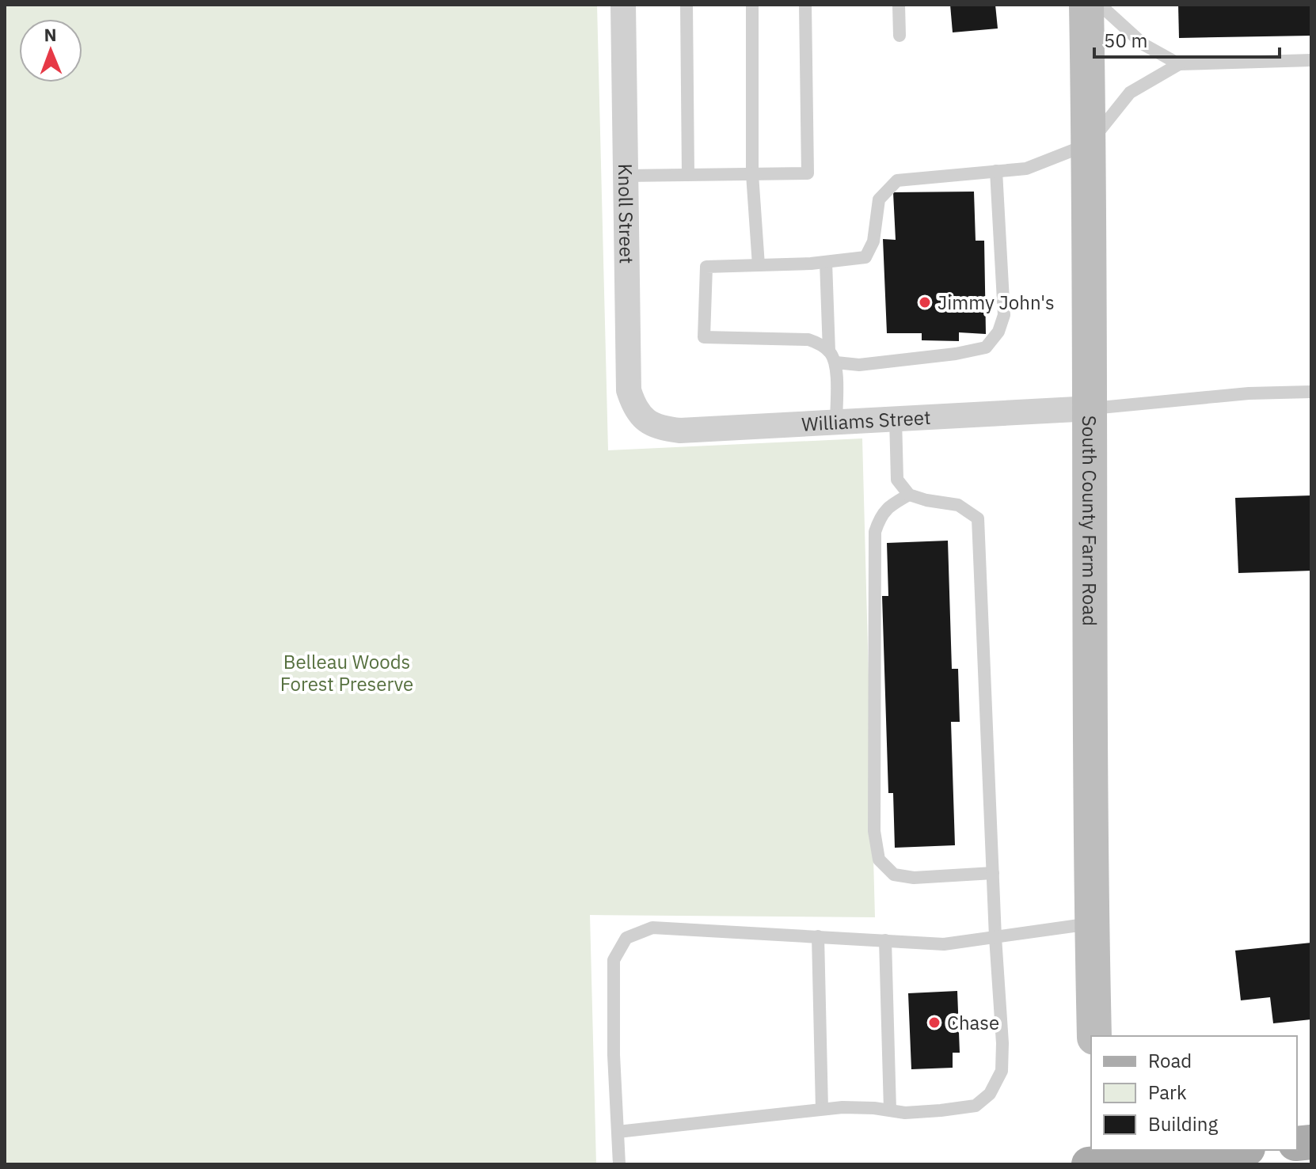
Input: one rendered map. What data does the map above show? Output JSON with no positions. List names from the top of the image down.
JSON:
{
  "streets": {
    "main road": ["South County Farm Road"],
    "street": ["Knoll Street", "Williams Street"]
  },
  "crossings": [
    ["Knoll Street", "Williams Street"],
    ["Williams Street", "South County Farm Road"]
  ],
  "parks": ["Belleau Woods Forest Preserve"],
  "places": ["Jimmy John's", "Chase"],
  "legend": ["Road", "Park", "Building"],
  "scale_bar": "50 m",
  "north": "top"
}
